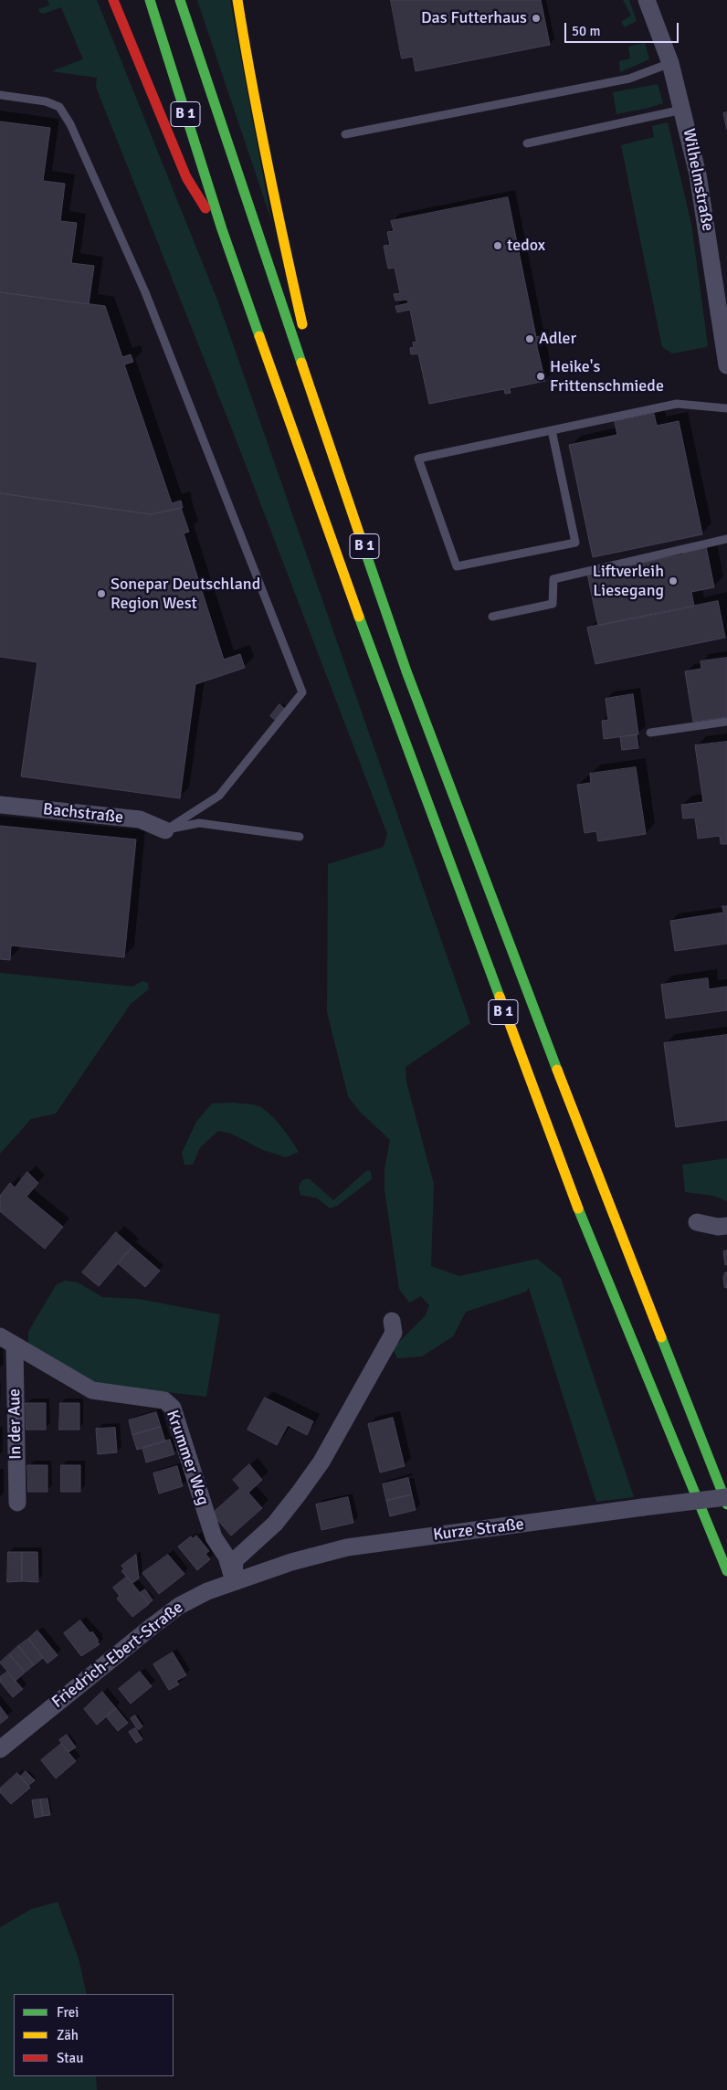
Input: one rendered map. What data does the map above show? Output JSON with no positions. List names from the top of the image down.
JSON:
{
  "streets": {
    "highway": ["B 1"],
    "street": [
      "Wilhelmstraße",
      "Bachstraße",
      "In der Aue",
      "Krummer Weg",
      "Kurze Straße",
      "Friedrich-Ebert-Straße"
    ]
  },
  "crossings": [
    ["In der Aue", "Krummer Weg"],
    ["Krummer Weg", "Kurze Straße"],
    ["Krummer Weg", "Friedrich-Ebert-Straße"],
    ["Kurze Straße", "Friedrich-Ebert-Straße"]
  ],
  "places": [
    "Das Futterhaus",
    "tedox",
    "Adler",
    "Heike's Frittenschmiede",
    "Liftverleih Liesegang",
    "Sonepar Deutschland Region West"
  ],
  "legend": ["Frei", "Zäh", "Stau"],
  "scale_bar": "50 m"
}
